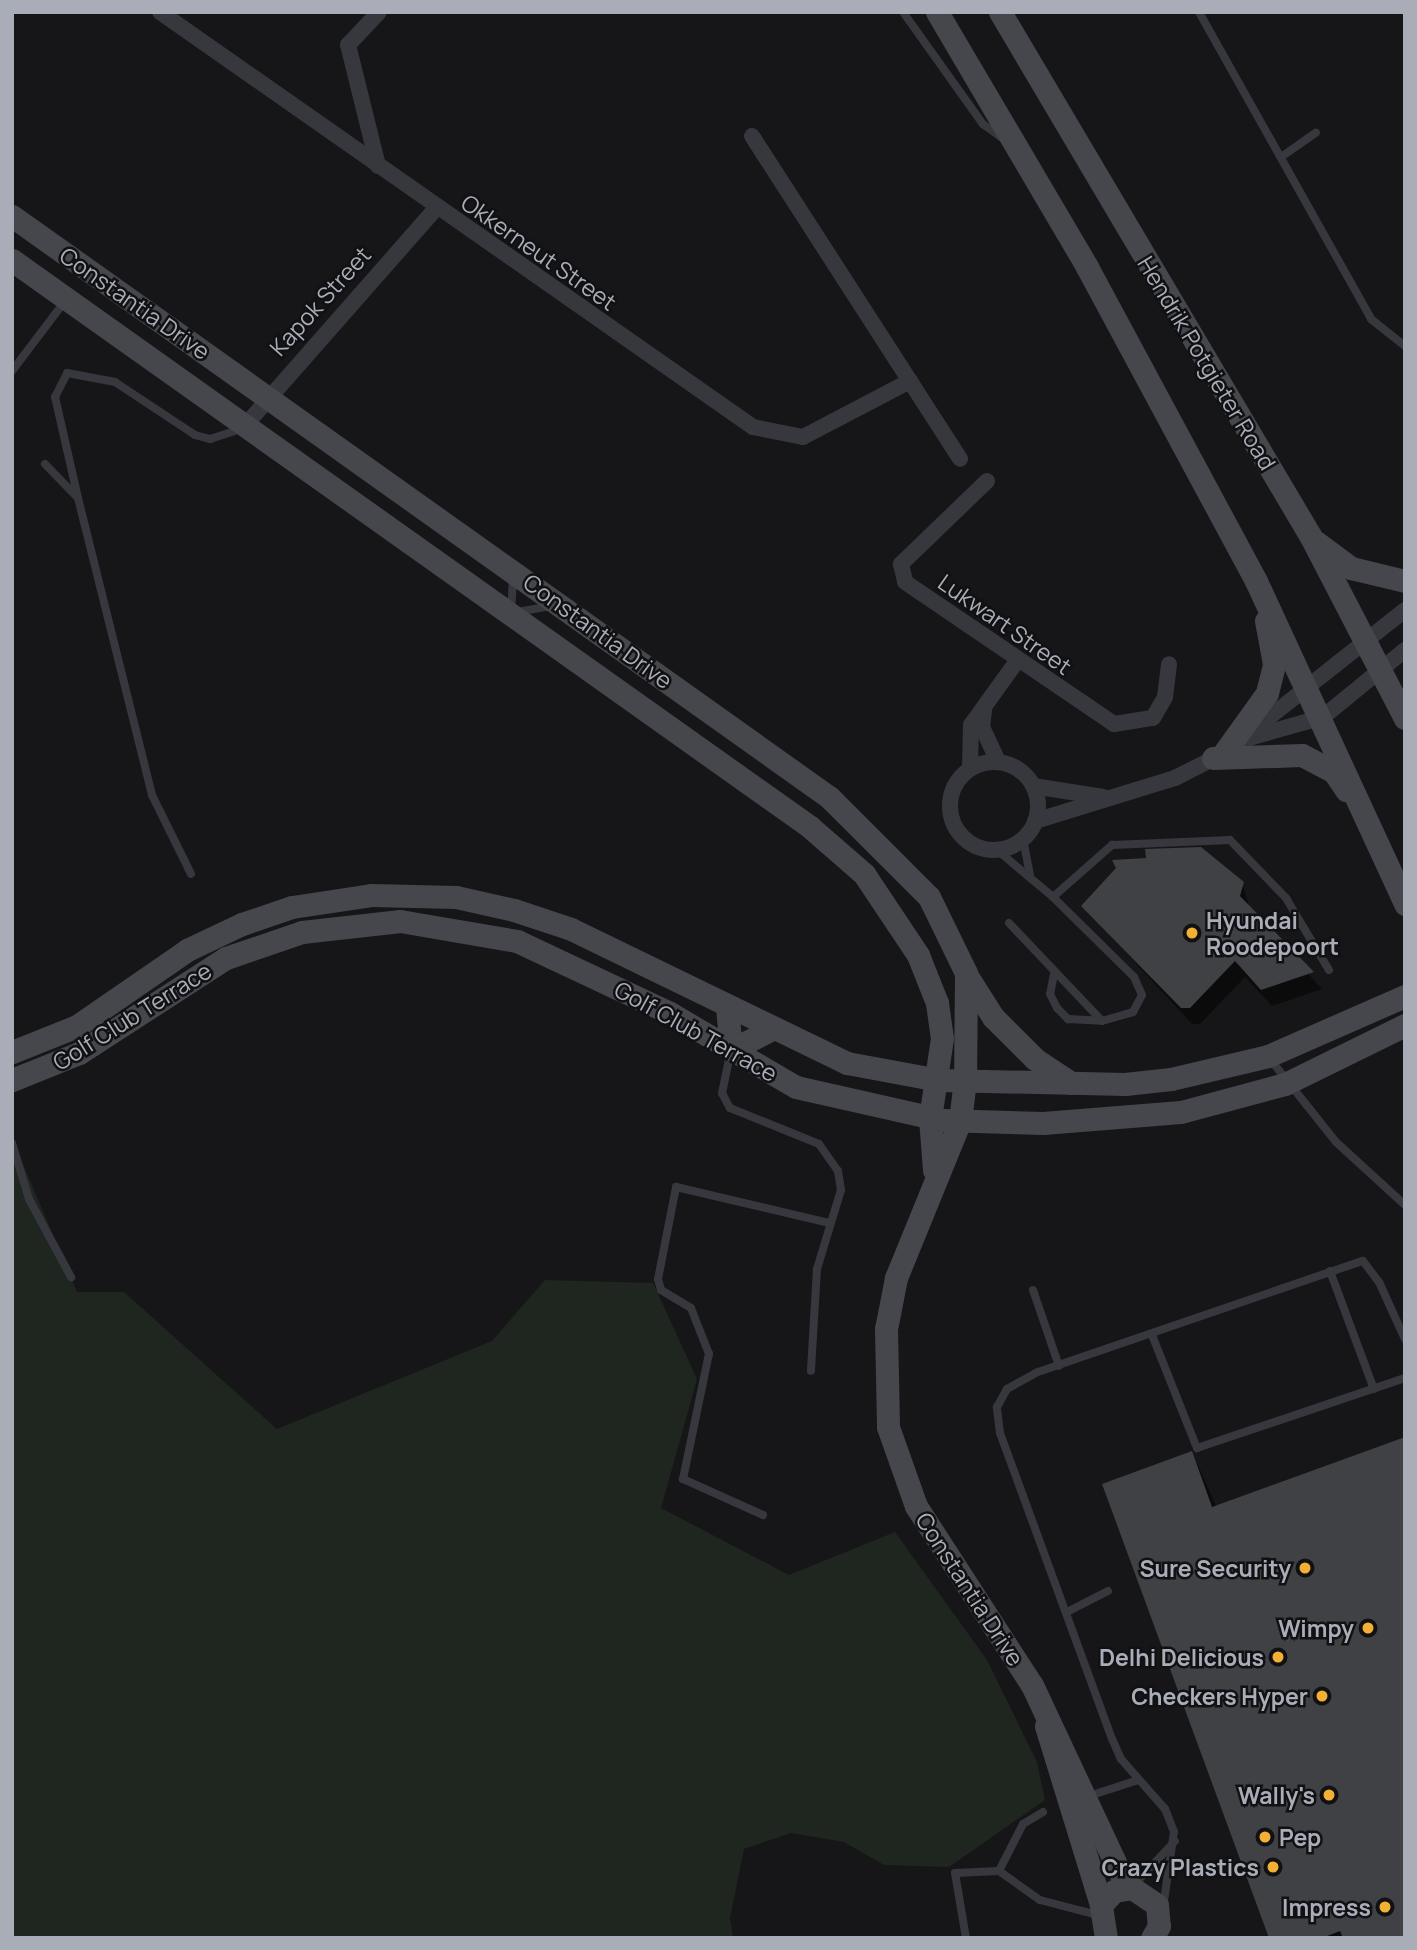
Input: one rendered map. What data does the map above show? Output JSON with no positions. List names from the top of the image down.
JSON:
{
  "streets": {
    "street": [
      "Okkerneut Street",
      "Kapok Street",
      "Constantia Drive",
      "Hendrik Potgieter Road",
      "Lukwart Street",
      "Golf Club Terrace"
    ]
  },
  "crossings": [
    ["Okkerneut Street", "Kapok Street"],
    ["Kapok Street", "Constantia Drive"],
    ["Constantia Drive", "Golf Club Terrace"]
  ],
  "places": [
    "Hyundai Roodepoort",
    "Sure Security",
    "Wimpy",
    "Delhi Delicious",
    "Checkers Hyper",
    "Wally's",
    "Pep",
    "Crazy Plastics",
    "Impress"
  ]
}
